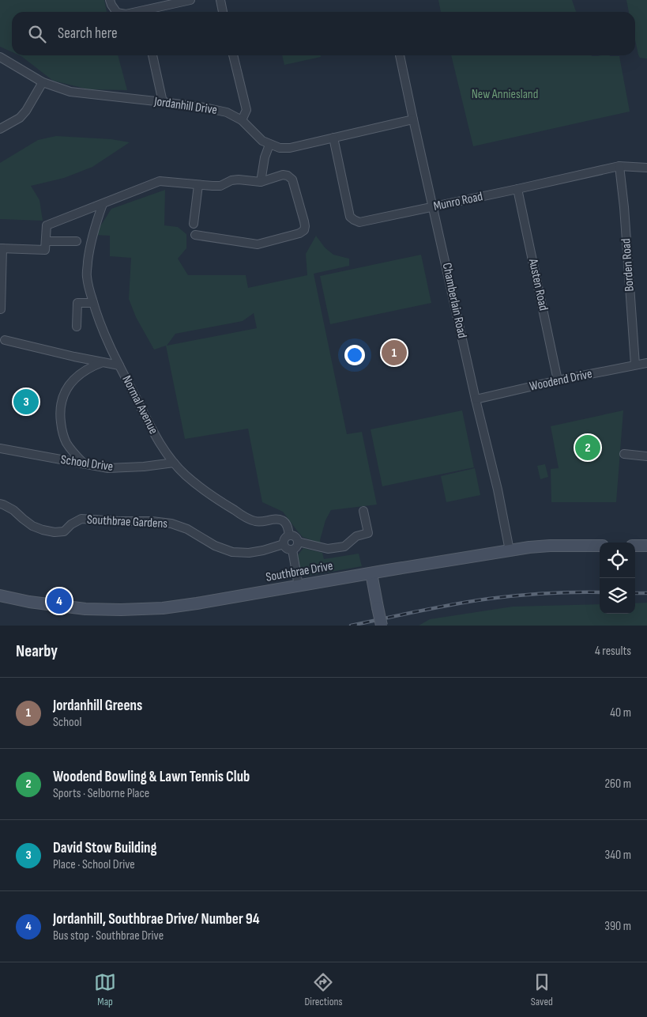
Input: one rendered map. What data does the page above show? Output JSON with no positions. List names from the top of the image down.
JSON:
{
  "streets": {
    "street": [
      "Jordanhill Drive",
      "Munro Road",
      "Borden Road",
      "Austen Road",
      "Chamberlain Road",
      "Woodend Drive",
      "Normal Avenue",
      "School Drive",
      "Southbrae Gardens",
      "Southbrae Drive"
    ]
  },
  "crossings": [
    ["Jordanhill Drive", "Munro Road"],
    ["Jordanhill Drive", "Chamberlain Road"],
    ["Munro Road", "Borden Road"],
    ["Munro Road", "Austen Road"],
    ["Munro Road", "Chamberlain Road"],
    ["Borden Road", "Woodend Drive"],
    ["Austen Road", "Woodend Drive"],
    ["Chamberlain Road", "Woodend Drive"],
    ["Chamberlain Road", "Southbrae Drive"],
    ["Normal Avenue", "School Drive"],
    ["Normal Avenue", "Southbrae Gardens"]
  ],
  "parks": ["New Anniesland"],
  "page": {
    "search": "Search here",
    "pins": [
      "1",
      "3",
      "2",
      "4"
    ],
    "heading": ["Nearby", "4 results"],
    "list": [
      {
        "mark": "1",
        "name": "Jordanhill Greens",
        "note": "School",
        "value": "40 m"
      },
      {
        "mark": "2",
        "name": "Woodend Bowling & Lawn Tennis Club",
        "note": "Sports · Selborne Place",
        "value": "260 m"
      },
      {
        "mark": "3",
        "name": "David Stow Building",
        "note": "Place · School Drive",
        "value": "340 m"
      },
      {
        "mark": "4",
        "name": "Jordanhill, Southbrae Drive/ Number 94",
        "note": "Bus stop · Southbrae Drive",
        "value": "390 m"
      }
    ],
    "nav": ["Map", "Directions", "Saved"]
  }
}
